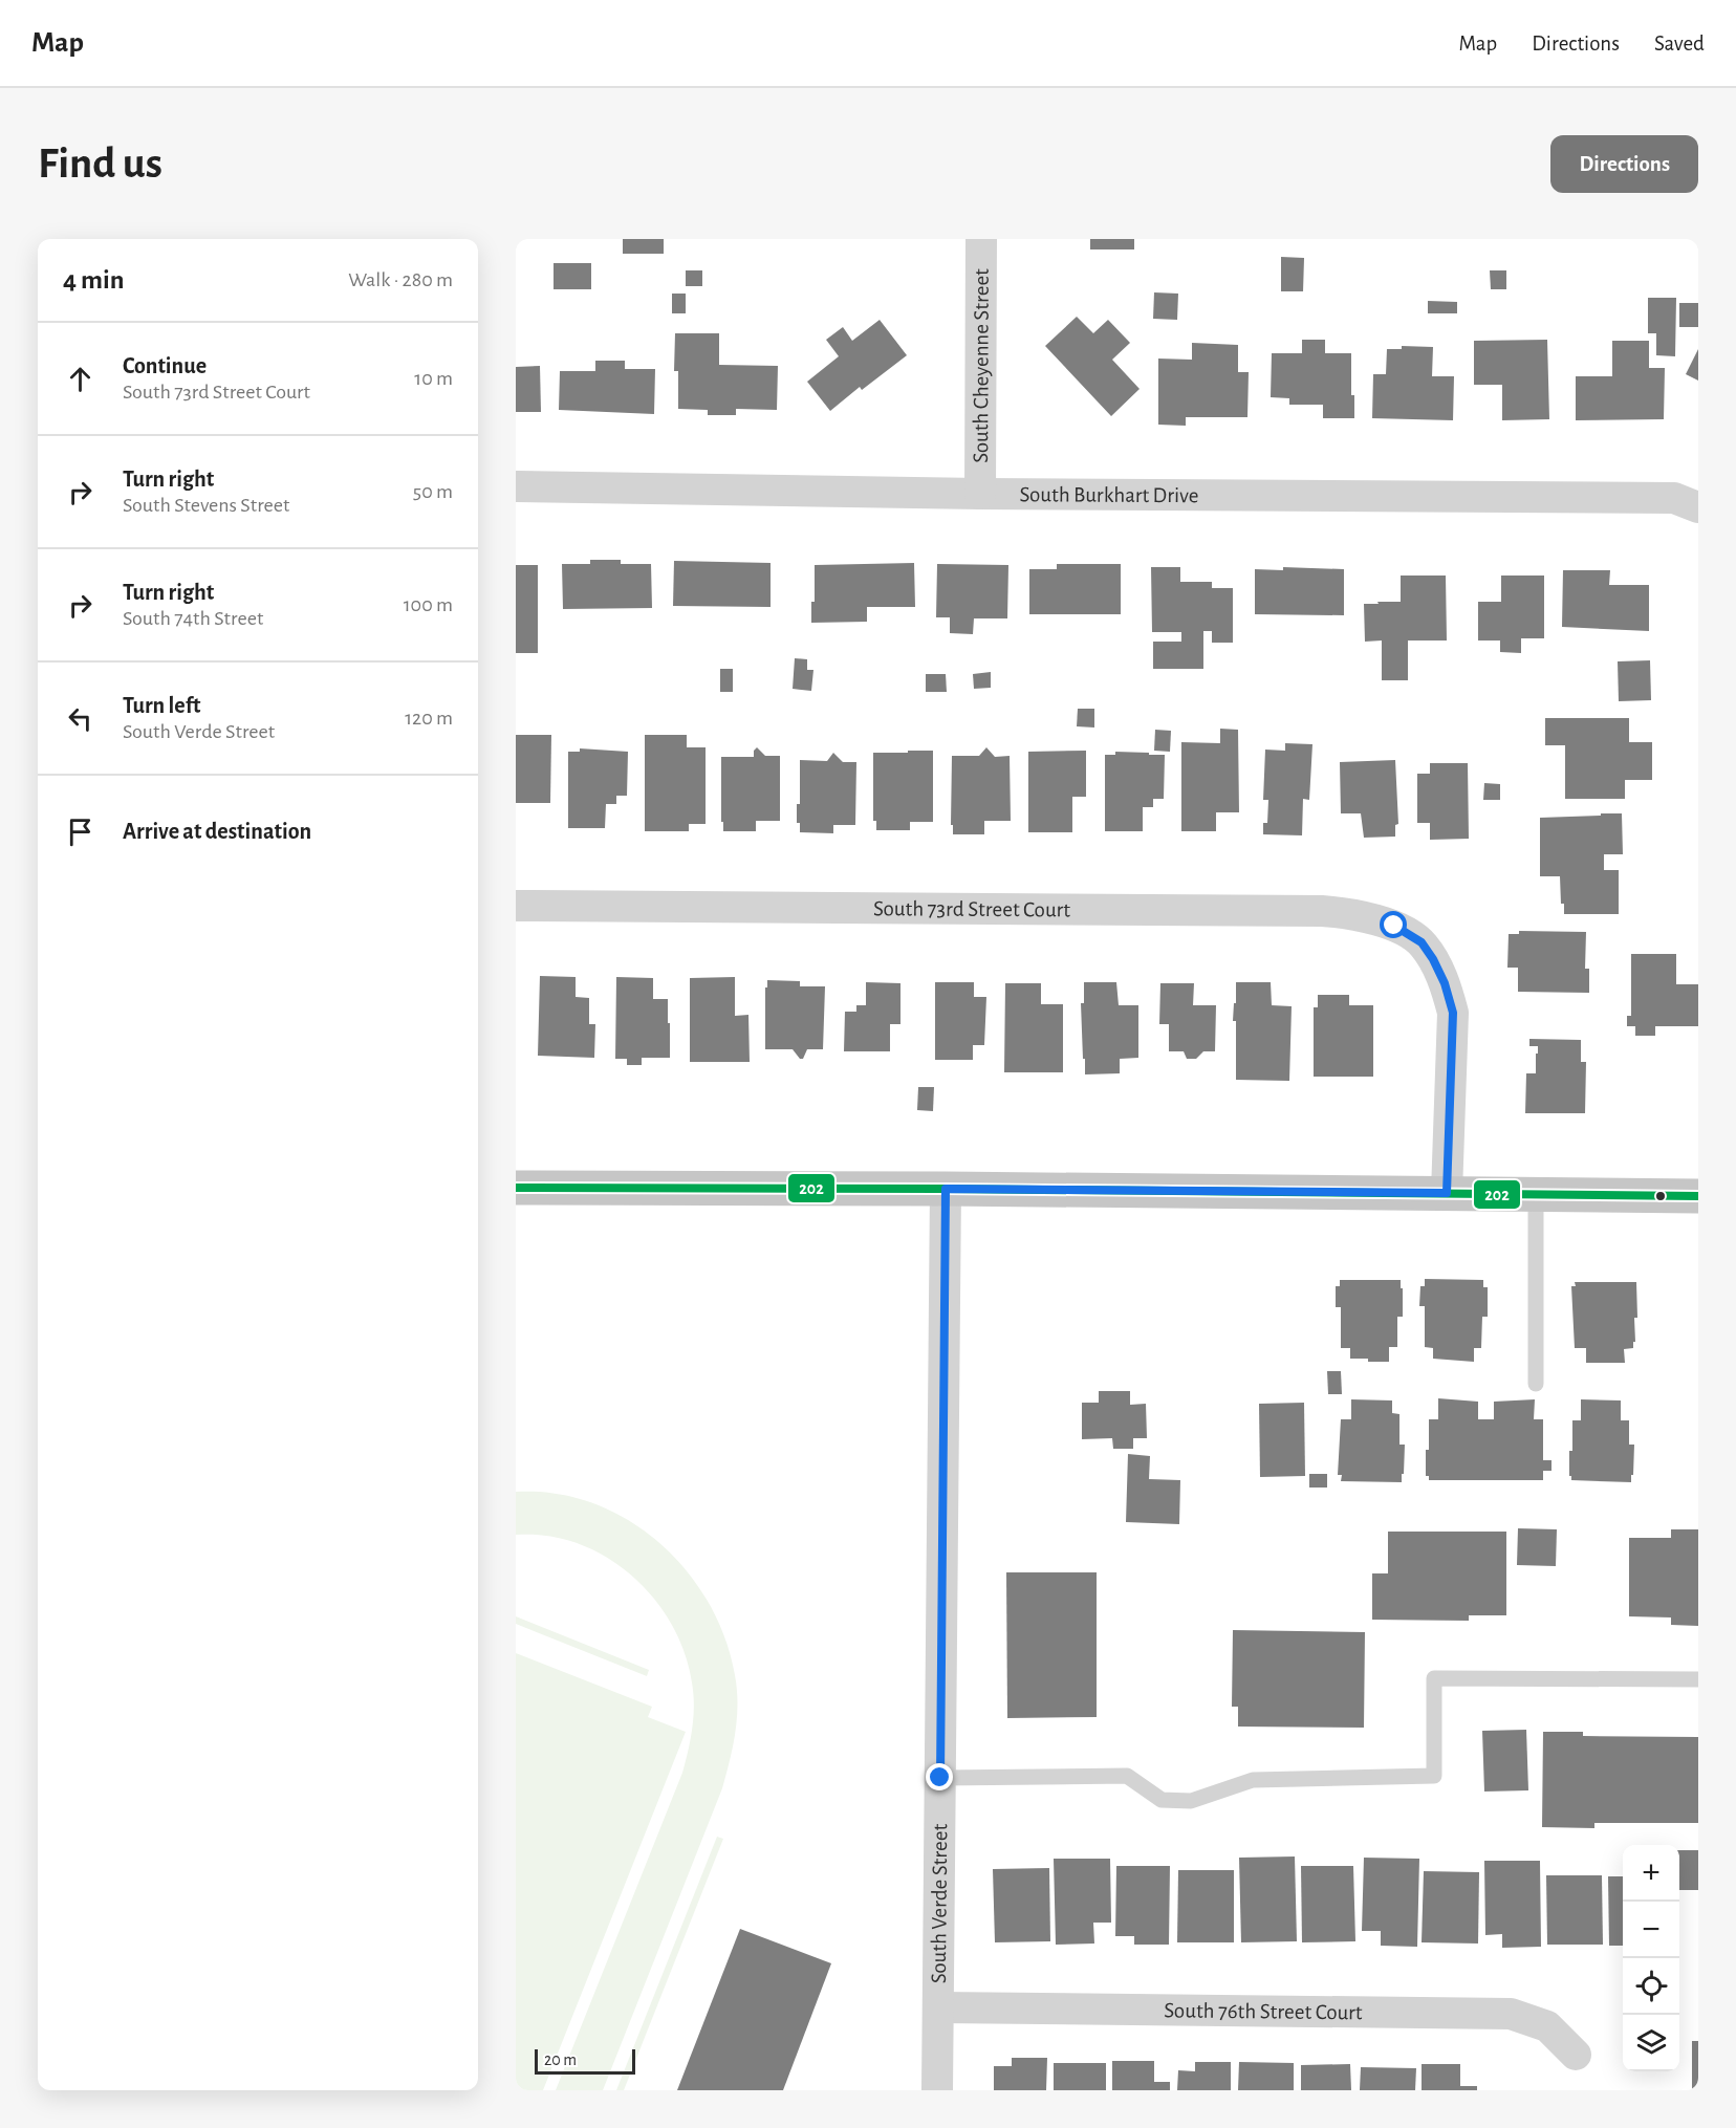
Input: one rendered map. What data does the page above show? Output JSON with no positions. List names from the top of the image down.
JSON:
{
  "streets": {
    "street": [
      "South Cheyenne Street",
      "South Burkhart Drive",
      "South 73rd Street Court",
      "South Verde Street",
      "South 76th Street Court"
    ]
  },
  "crossings": [
    ["South Cheyenne Street", "South Burkhart Drive"],
    ["South Verde Street", "South 76th Street Court"]
  ],
  "lines": ["transit line 202"],
  "scale_bar": "20 m",
  "page": {
    "header": "Map",
    "nav": ["Map", "Directions", "Saved"],
    "buttons": "Directions",
    "title": "Find us",
    "heading": ["4 min", "Walk · 280 m"],
    "list": [
      ["Continue", "South 73rd Street Court", "10 m"],
      ["Turn right", "South Stevens Street", "50 m"],
      ["Turn right", "South 74th Street", "100 m"],
      ["Turn left", "South Verde Street", "120 m"],
      "Arrive at destination"
    ],
    "map_buttons": ["+", "−"],
    "scale": "20 m"
  }
}
